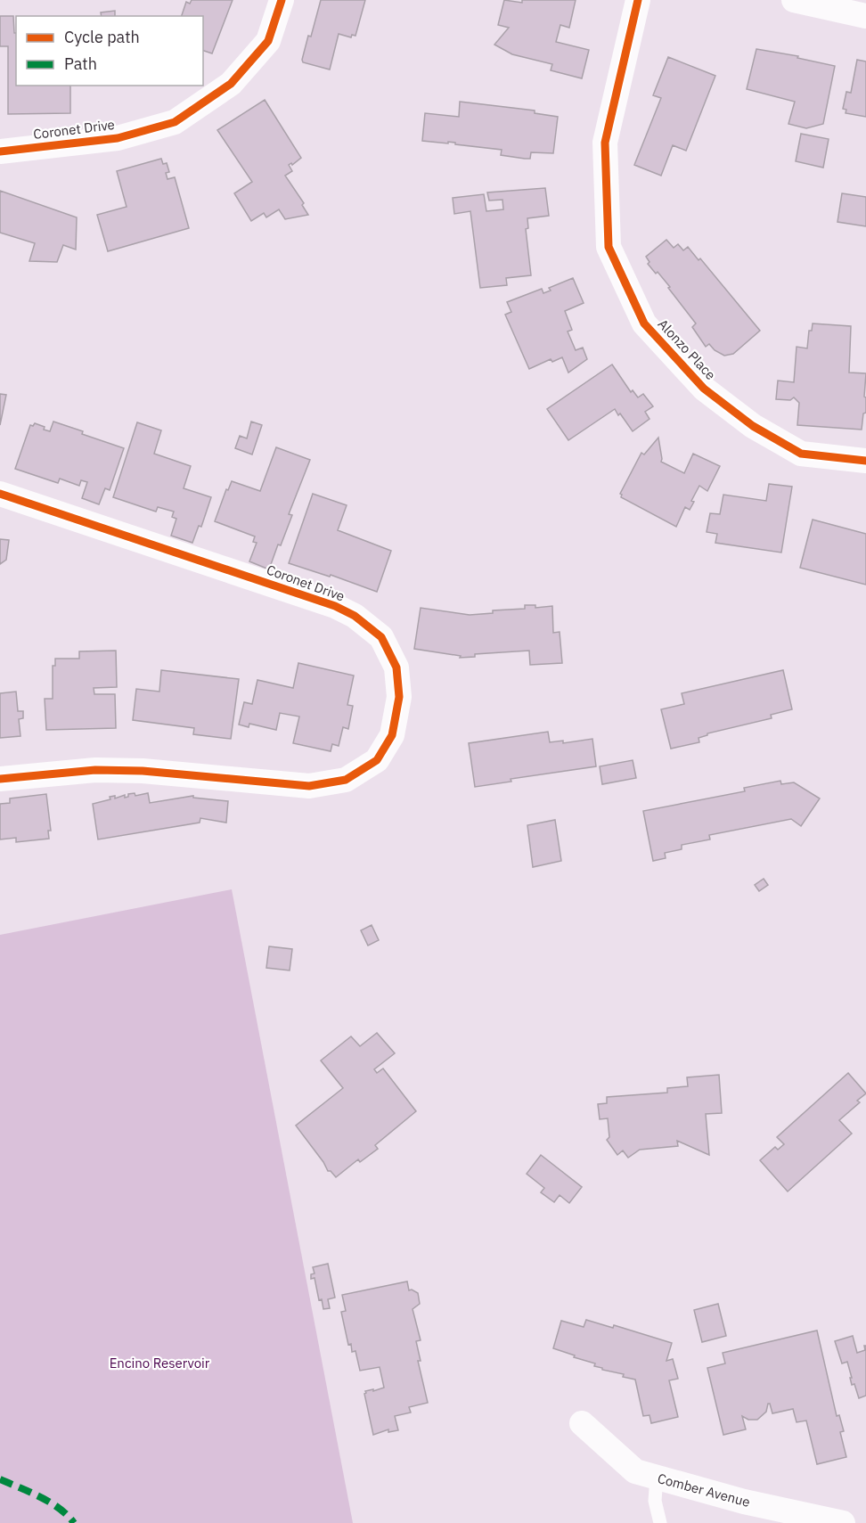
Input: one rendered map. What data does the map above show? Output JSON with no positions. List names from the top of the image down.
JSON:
{
  "streets": {
    "street": ["Coronet Drive", "Alonzo Place", "Comber Avenue"]
  },
  "parks": ["Encino Reservoir"],
  "legend": ["Cycle path", "Path"]
}
